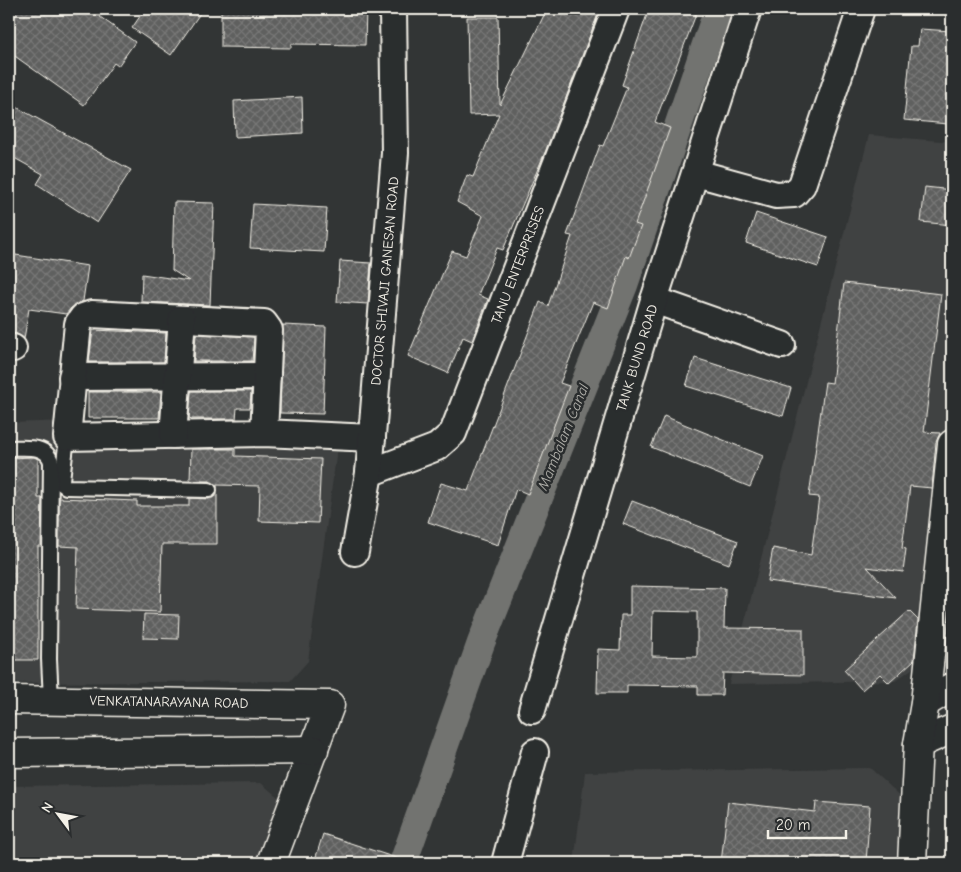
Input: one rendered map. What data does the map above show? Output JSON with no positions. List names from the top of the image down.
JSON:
{
  "streets": {
    "main road": ["VENKATANARAYANA ROAD"],
    "street": ["TANU ENTERPRISES", "DOCTOR SHIVAJI GANESAN ROAD", "TANK BUND ROAD"]
  },
  "crossings": [
    ["TANU ENTERPRISES", "DOCTOR SHIVAJI GANESAN ROAD"]
  ],
  "water": ["Mambalam Canal"],
  "scale_bar": "20 m",
  "north": "top left"
}
